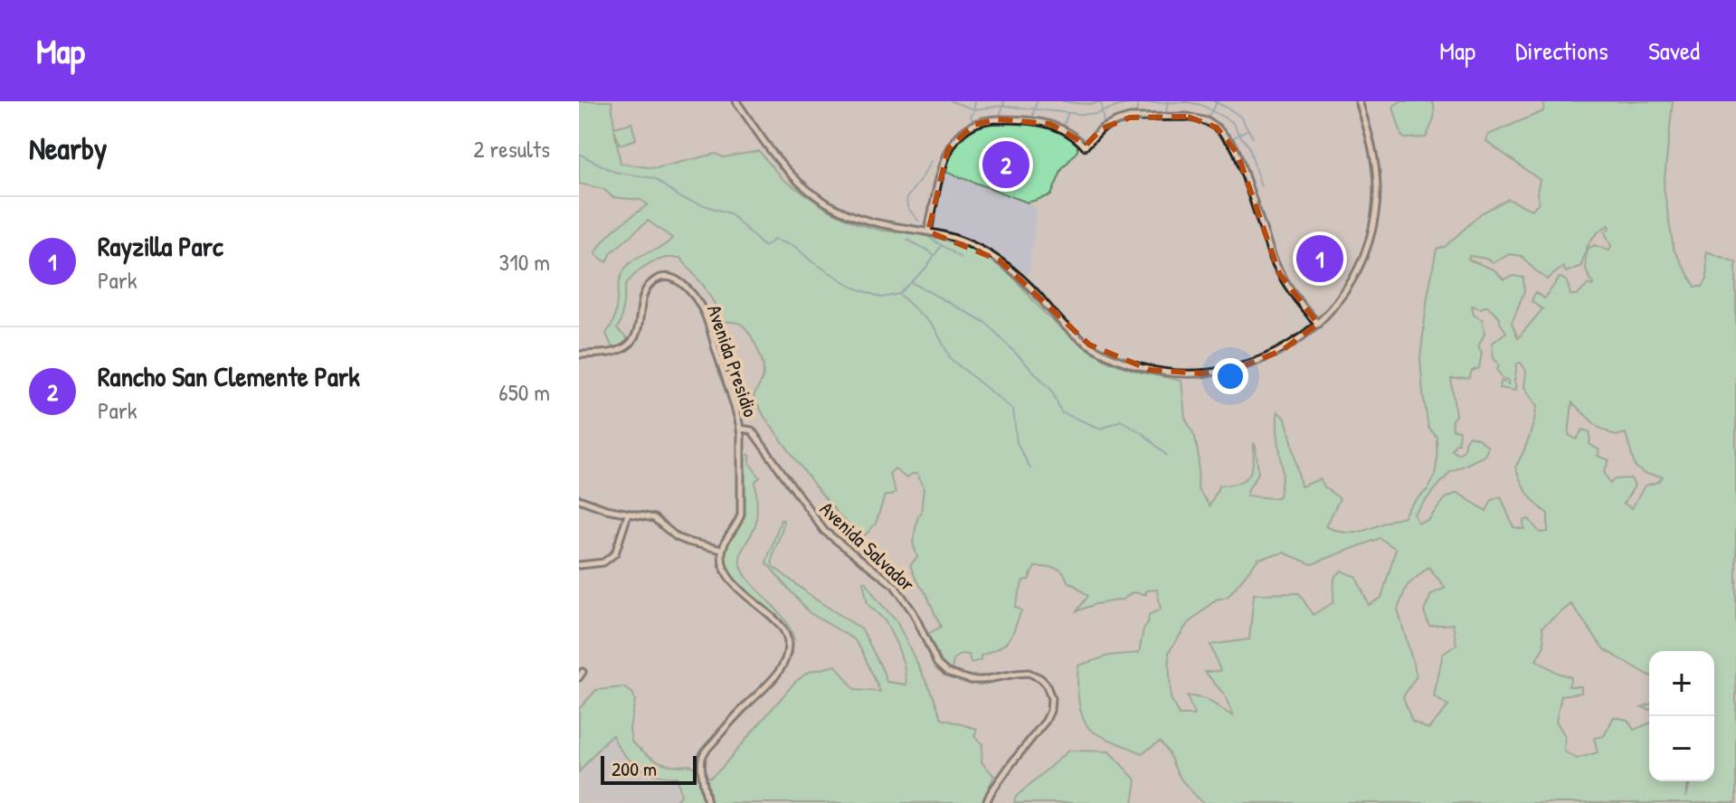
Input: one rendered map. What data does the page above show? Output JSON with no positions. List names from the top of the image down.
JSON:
{
  "streets": {
    "street": ["Avenida Presidio", "Avenida Salvador"]
  },
  "crossings": [
    ["Avenida Presidio", "Avenida Salvador"]
  ],
  "scale_bar": "200 m",
  "page": {
    "header": "Map",
    "nav": ["Map", "Directions", "Saved"],
    "heading": ["Nearby", "2 results"],
    "pins": ["2", "1"],
    "list": [
      {
        "mark": "1",
        "name": "Rayzilla Parc",
        "note": "Park",
        "value": "310 m"
      },
      {
        "mark": "2",
        "name": "Rancho San Clemente Park",
        "note": "Park",
        "value": "650 m"
      }
    ],
    "map_buttons": ["+", "−"],
    "scale": "200 m"
  }
}
